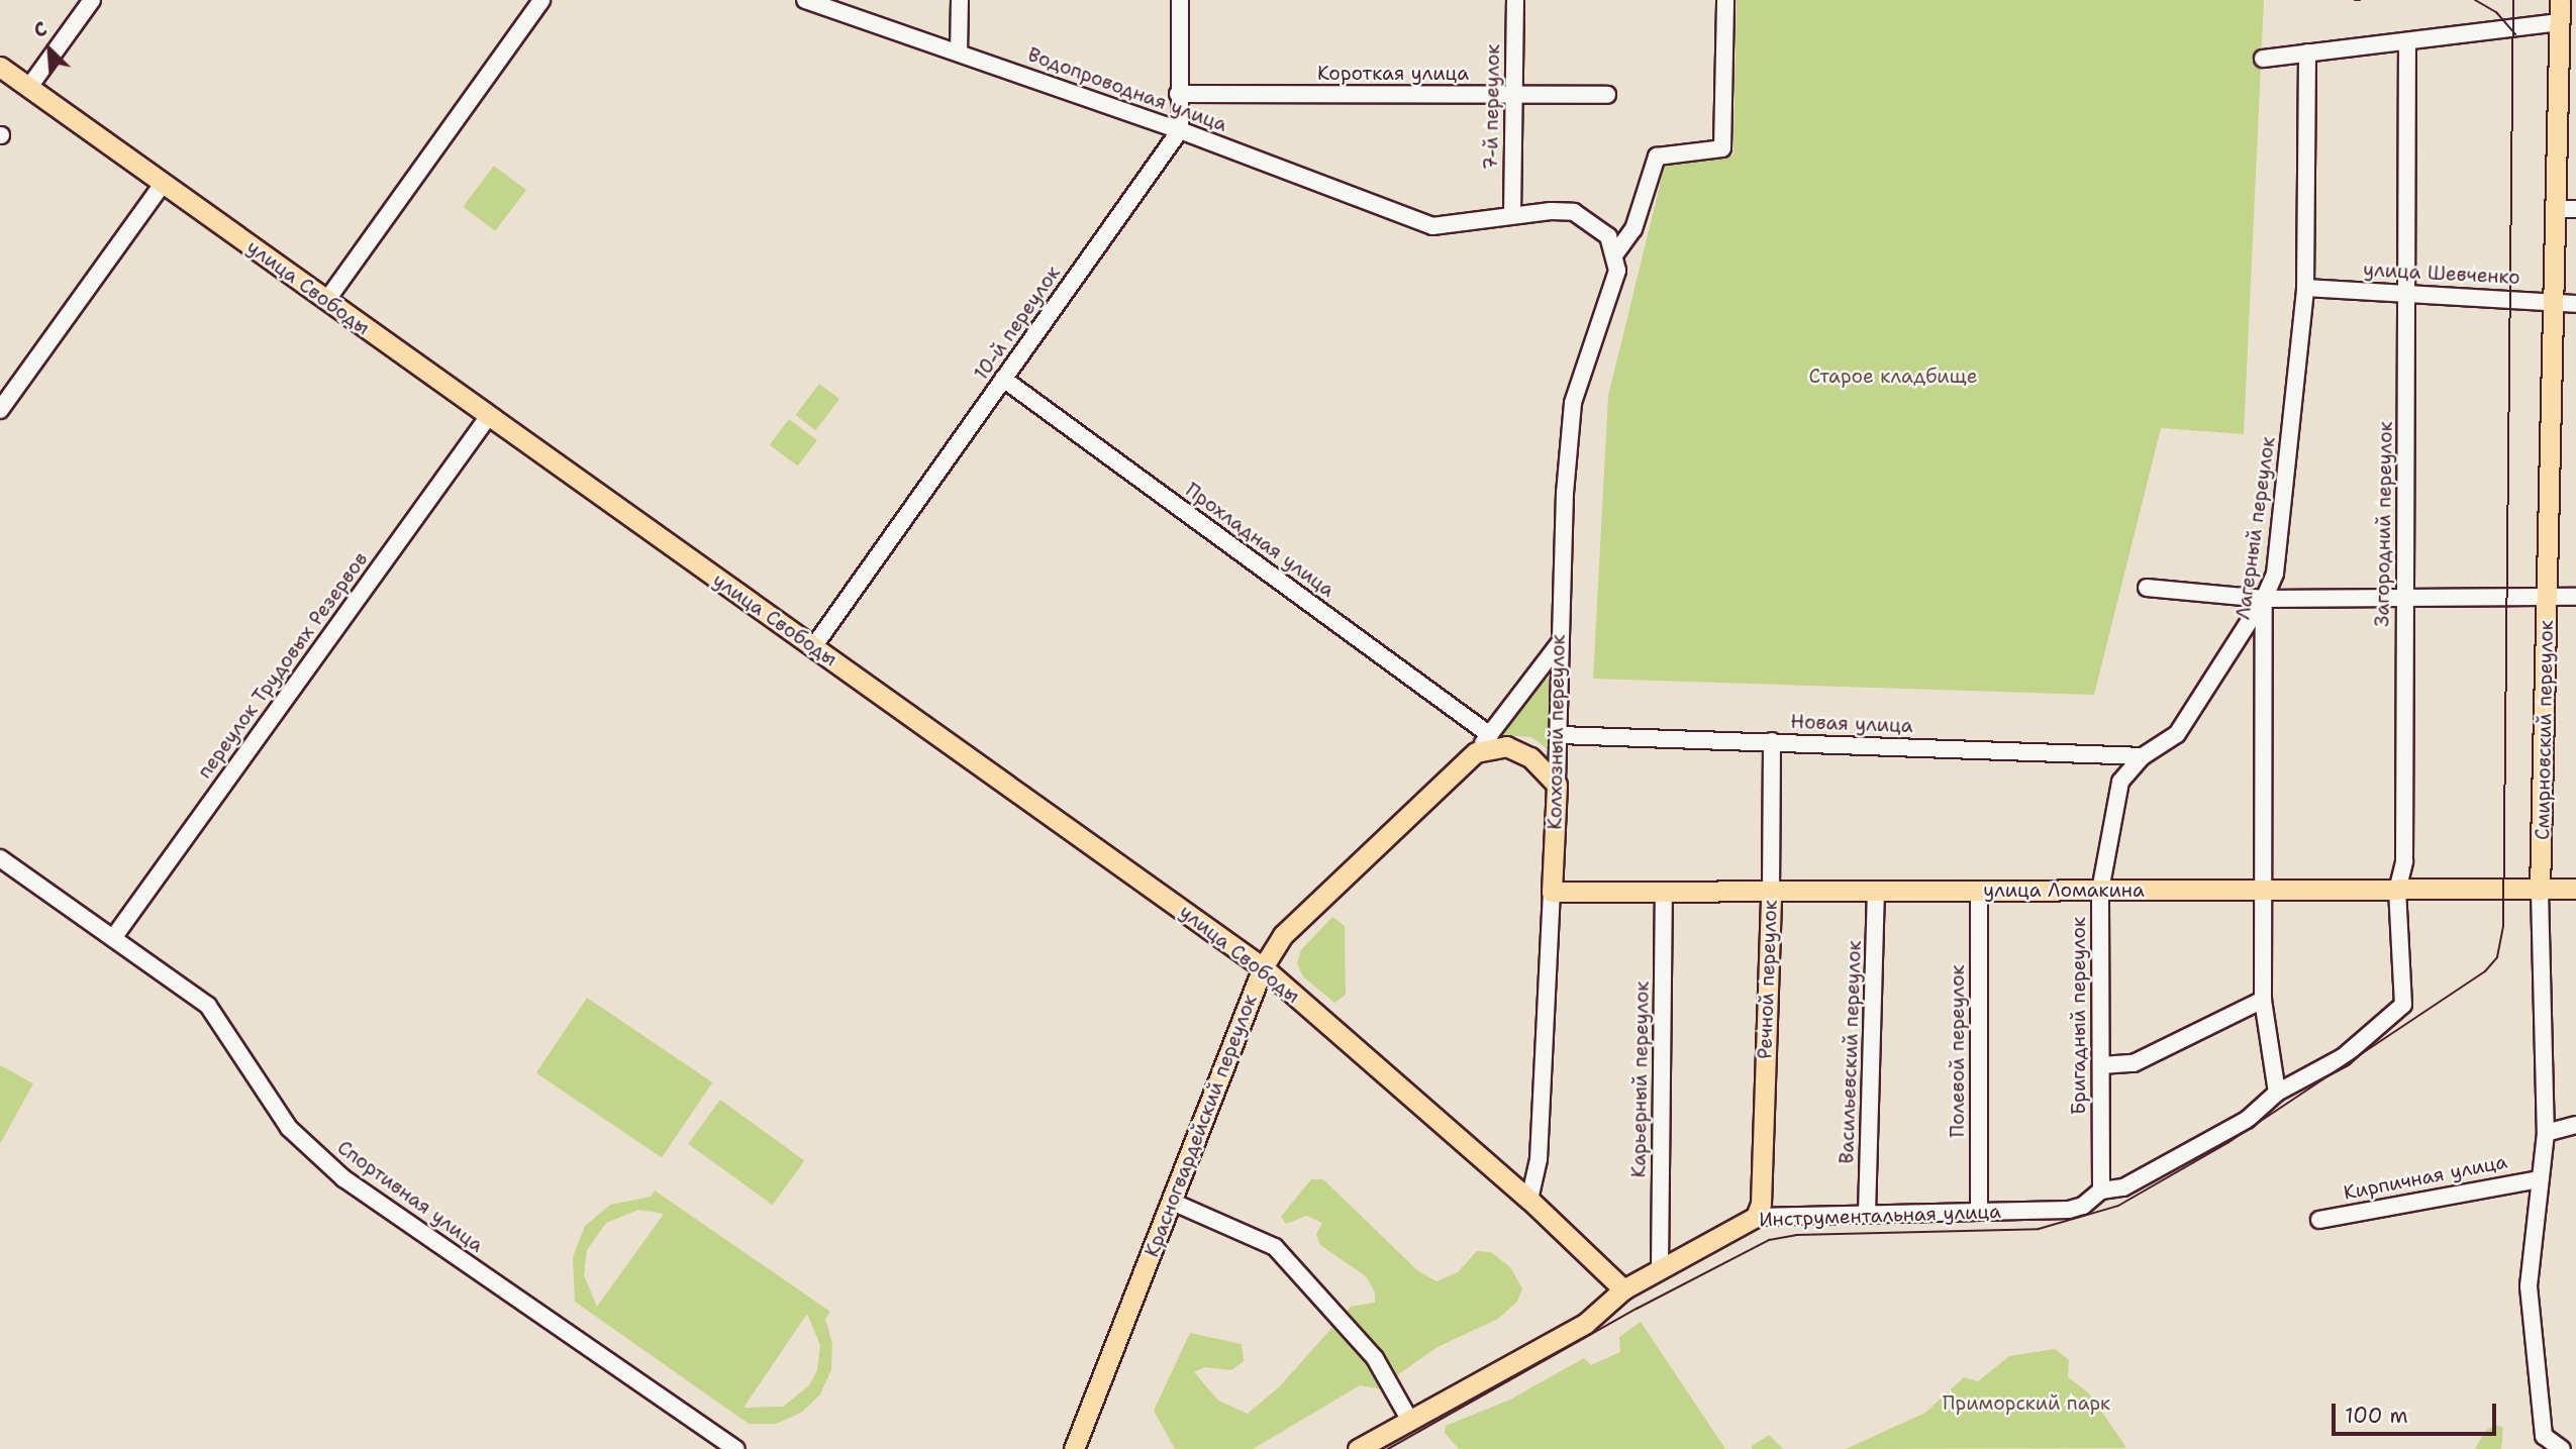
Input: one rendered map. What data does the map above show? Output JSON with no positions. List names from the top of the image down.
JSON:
{
  "streets": {
    "main road": [
      "улица Свободы",
      "Смирновский переулок",
      "Колхозный переулок",
      "улица Ломакина",
      "Речной переулок",
      "Красногвардейский переулок",
      "Инструментальная улица"
    ],
    "street": [
      "Короткая улица",
      "Водопроводная улица",
      "7-й переулок",
      "улица Шевченко",
      "10-й переулок",
      "Загородний переулок",
      "Лагерный переулок",
      "Прохладная улица",
      "переулок Трудовых Резервов",
      "Новая улица",
      "Бригадный переулок",
      "Полевой переулок",
      "Васильевский переулок",
      "Карьерный переулок",
      "Кирпичная улица",
      "Спортивная улица"
    ]
  },
  "crossings": [
    ["Короткая улица", "7-й переулок"],
    ["Водопроводная улица", "7-й переулок"],
    ["Водопроводная улица", "10-й переулок"],
    ["улица Шевченко", "Загородний переулок"],
    ["улица Шевченко", "Лагерный переулок"],
    ["улица Шевченко", "Смирновский переулок"],
    ["улица Свободы", "10-й переулок"],
    ["улица Свободы", "переулок Трудовых Резервов"],
    ["улица Свободы", "Колхозный переулок"],
    ["улица Свободы", "Красногвардейский переулок"],
    ["улица Свободы", "Инструментальная улица"],
    ["10-й переулок", "Прохладная улица"],
    ["Загородний переулок", "улица Ломакина"],
    ["Загородний переулок", "Инструментальная улица"],
    ["Лагерный переулок", "улица Ломакина"],
    ["Лагерный переулок", "Бригадный переулок"],
    ["Лагерный переулок", "Инструментальная улица"],
    ["Прохладная улица", "Красногвардейский переулок"],
    ["переулок Трудовых Резервов", "Спортивная улица"],
    ["Новая улица", "Колхозный переулок"],
    ["Новая улица", "Речной переулок"],
    ["Новая улица", "Бригадный переулок"],
    ["Смирновский переулок", "улица Ломакина"],
    ["Смирновский переулок", "Кирпичная улица"],
    ["Колхозный переулок", "улица Ломакина"],
    ["Колхозный переулок", "Красногвардейский переулок"],
    ["улица Ломакина", "Речной переулок"],
    ["улица Ломакина", "Бригадный переулок"],
    ["улица Ломакина", "Полевой переулок"],
    ["улица Ломакина", "Васильевский переулок"],
    ["улица Ломакина", "Карьерный переулок"],
    ["Речной переулок", "Инструментальная улица"],
    ["Бригадный переулок", "Инструментальная улица"],
    ["Полевой переулок", "Инструментальная улица"],
    ["Васильевский переулок", "Инструментальная улица"],
    ["Карьерный переулок", "Инструментальная улица"]
  ],
  "parks": ["Старое кладбище", "Приморский парк"],
  "scale_bar": "100 m",
  "north": "top left"
}
